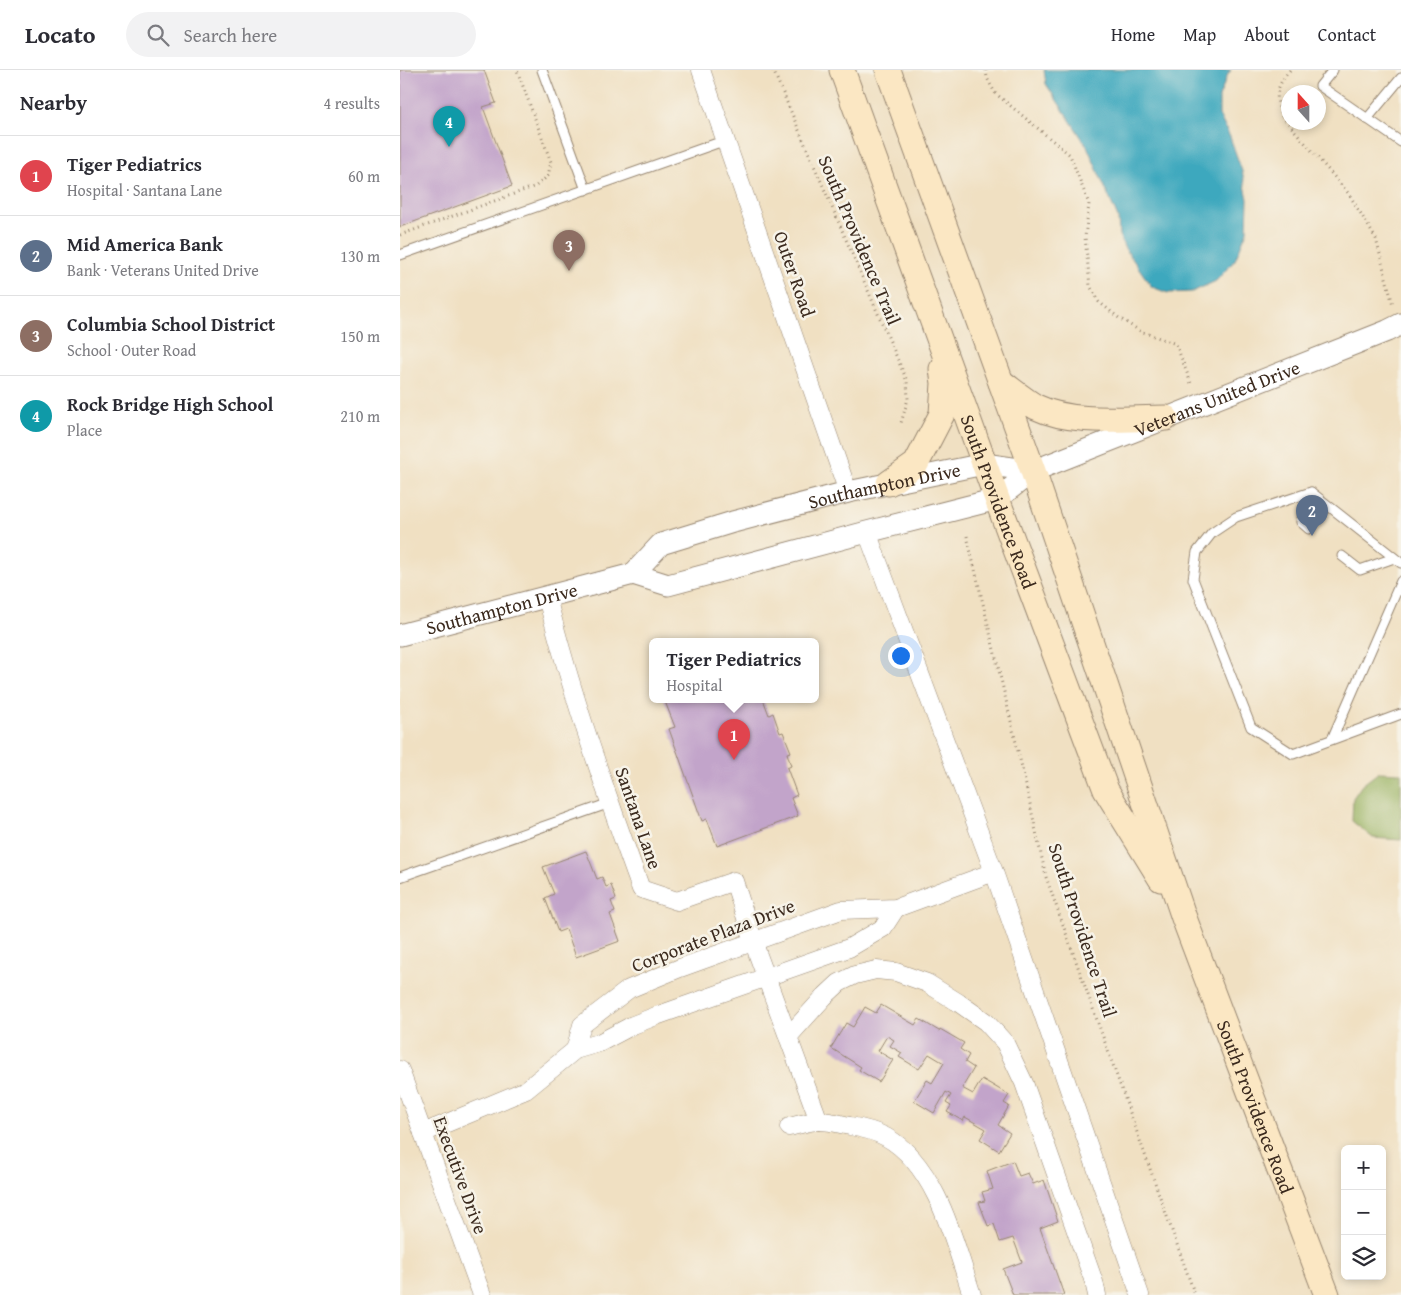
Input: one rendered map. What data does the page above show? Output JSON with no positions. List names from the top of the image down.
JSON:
{
  "streets": {
    "main road": ["South Providence Road"],
    "street": [
      "Outer Road",
      "Veterans United Drive",
      "Southampton Drive",
      "Santana Lane",
      "Corporate Plaza Drive",
      "Executive Drive"
    ],
    "path": ["South Providence Trail"]
  },
  "crossings": [
    ["Outer Road", "Southampton Drive"],
    ["Veterans United Drive", "Southampton Drive"],
    ["Veterans United Drive", "South Providence Road"],
    ["Southampton Drive", "South Providence Road"],
    ["Southampton Drive", "Santana Lane"],
    ["Santana Lane", "Corporate Plaza Drive"]
  ],
  "north": "top",
  "page": {
    "header": "Locato",
    "search": "Search here",
    "nav": [
      "Home",
      "Map",
      "About",
      "Contact"
    ],
    "heading": ["Nearby", "4 results"],
    "pins": [
      "4",
      "3",
      "2",
      "1"
    ],
    "list": [
      {
        "mark": "1",
        "name": "Tiger Pediatrics",
        "note": "Hospital · Santana Lane",
        "value": "60 m"
      },
      {
        "mark": "2",
        "name": "Mid America Bank",
        "note": "Bank · Veterans United Drive",
        "value": "130 m"
      },
      {
        "mark": "3",
        "name": "Columbia School District",
        "note": "School · Outer Road",
        "value": "150 m"
      },
      {
        "mark": "4",
        "name": "Rock Bridge High School",
        "note": "Place",
        "value": "210 m"
      }
    ],
    "popup": ["Tiger Pediatrics", "Hospital"],
    "map_buttons": ["+", "−"]
  }
}
